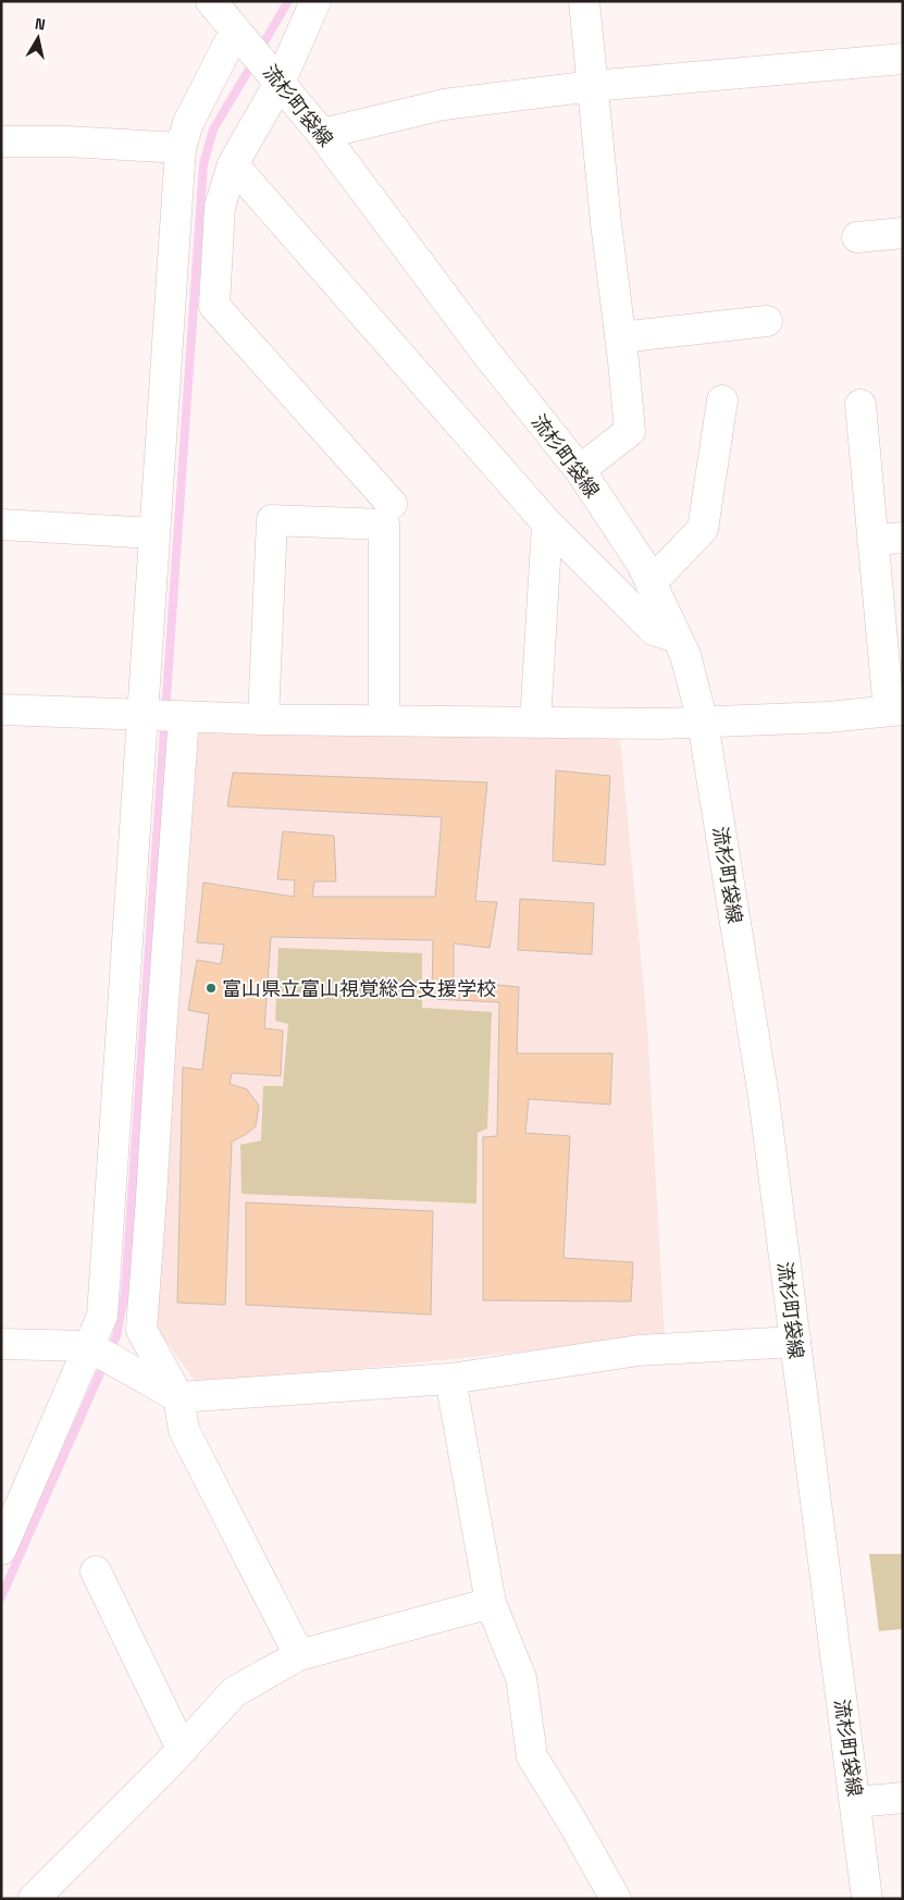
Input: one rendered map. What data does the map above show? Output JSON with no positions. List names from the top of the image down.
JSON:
{
  "streets": {
    "street": ["流杉町袋線"]
  },
  "places": ["富山県立富山視覚総合支援学校"],
  "north": "top"
}
